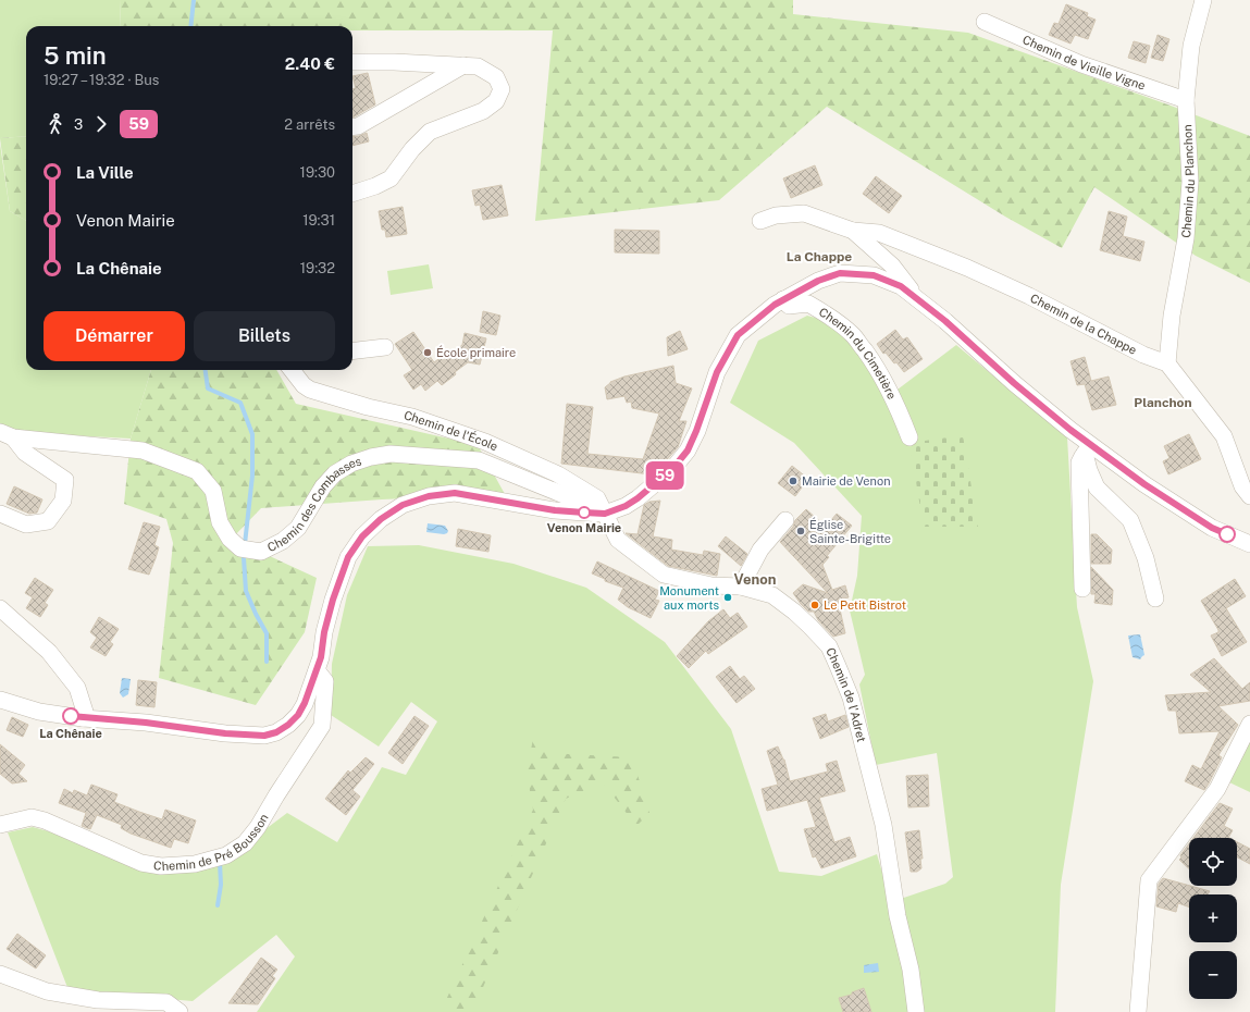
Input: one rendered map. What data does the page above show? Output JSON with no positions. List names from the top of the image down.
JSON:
{
  "streets": {
    "street": [
      "Chemin de Vieille Vigne",
      "Chemin du Planchon",
      "Chemin de la Chappe",
      "Chemin du Cimetière",
      "Chemin de l'École",
      "Chemin des Combasses",
      "Chemin de l'Adret",
      "Chemin de Pré Bousson"
    ]
  },
  "crossings": [
    ["Chemin de Vieille Vigne", "Chemin du Planchon"],
    ["Chemin du Planchon", "Chemin de la Chappe"],
    ["Chemin de l'École", "Chemin des Combasses"]
  ],
  "districts": ["La Chappe", "Planchon", "Venon"],
  "places": [
    "École primaire",
    "Mairie de Venon",
    "Venon Mairie",
    "Église Sainte-Brigitte",
    "Monument aux morts",
    "Le Petit Bistrot",
    "La Chênaie"
  ],
  "lines": ["bus line 59"],
  "page": {
    "on_map": "59",
    "heading": ["5 min", "19:27 – 19:32 · Bus", "2.40 €"],
    "legs": ["3", "59", "2 arrêts"],
    "list": [
      {
        "name": "La Ville",
        "value": "19:30"
      },
      {
        "name": "Venon Mairie",
        "value": "19:31"
      },
      {
        "name": "La Chênaie",
        "value": "19:32"
      }
    ],
    "buttons": ["Démarrer", "Billets"],
    "map_buttons": ["+", "−"]
  }
}
